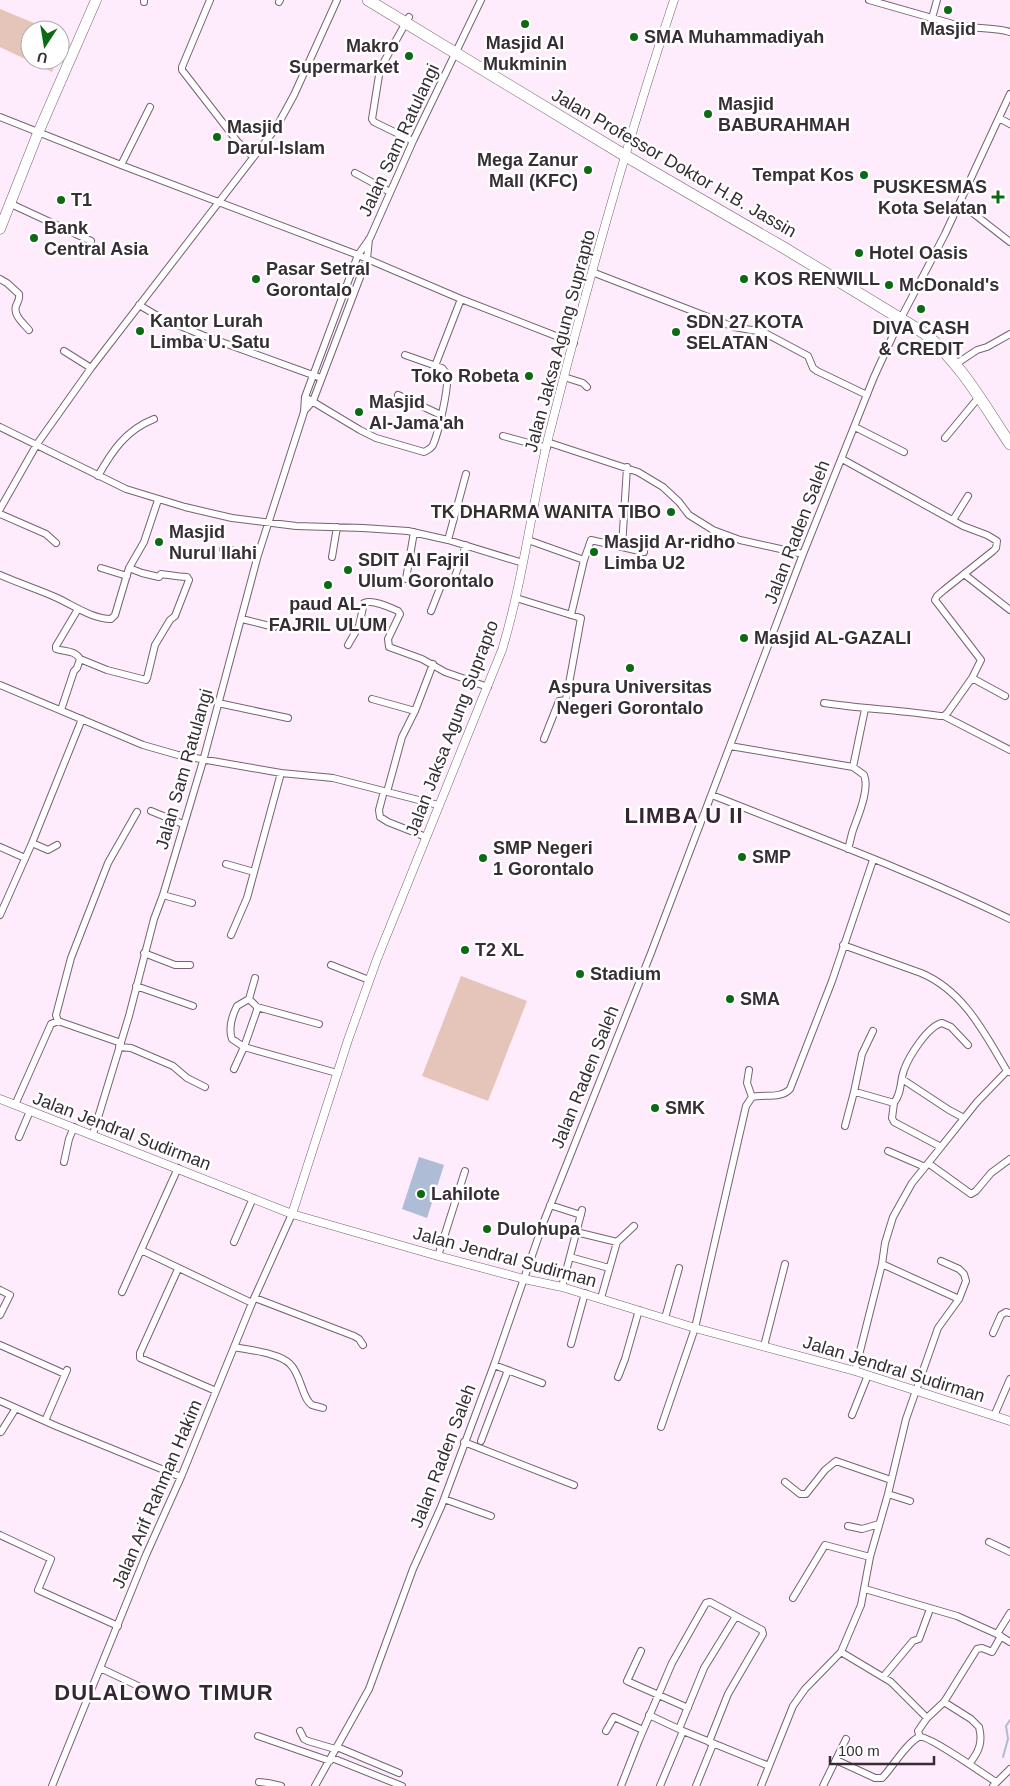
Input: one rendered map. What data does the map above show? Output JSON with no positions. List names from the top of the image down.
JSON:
{
  "streets": {
    "highway": ["Jalan Professor Doktor H.B. Jassin"],
    "street": [
      "Jalan Sam Ratulangi",
      "Jalan Jaksa Agung Suprapto",
      "Jalan Raden Saleh",
      "Jalan Jendral Sudirman",
      "Jalan Arif Rahman Hakim"
    ]
  },
  "crossings": [
    ["Jalan Sam Ratulangi", "Jalan Professor Doktor H.B. Jassin"],
    ["Jalan Sam Ratulangi", "Jalan Jendral Sudirman"],
    ["Jalan Professor Doktor H.B. Jassin", "Jalan Jaksa Agung Suprapto"],
    ["Jalan Professor Doktor H.B. Jassin", "Jalan Raden Saleh"],
    ["Jalan Jaksa Agung Suprapto", "Jalan Jendral Sudirman"],
    ["Jalan Jaksa Agung Suprapto", "Jalan Arif Rahman Hakim"],
    ["Jalan Raden Saleh", "Jalan Jendral Sudirman"],
    ["Jalan Jendral Sudirman", "Jalan Arif Rahman Hakim"]
  ],
  "districts": ["LIMBA U II", "DULALOWO TIMUR"],
  "places": {
    "other": [
      "Masjid",
      "Masjid Al Mukminin",
      "SMA Muhammadiyah",
      "Makro Supermarket",
      "Masjid BABURAHMAH",
      "Masjid Darul-Islam",
      "Mega Zanur Mall (KFC)",
      "Tempat Kos",
      "T1",
      "Bank Central Asia",
      "Hotel Oasis",
      "Pasar Setral Gorontalo",
      "KOS RENWILL",
      "McDonald's",
      "DIVA CASH & CREDIT",
      "Kantor Lurah Limba U. Satu",
      "SDN 27 KOTA SELATAN",
      "Toko Robeta",
      "Masjid Al-Jama'ah",
      "TK DHARMA WANITA TIBO",
      "Masjid Nurul Ilahi",
      "Masjid Ar-ridho Limba U2",
      "SDIT Al Fajril Ulum Gorontalo",
      "paud AL- FAJRIL ULUM",
      "Masjid AL-GAZALI",
      "Aspura Universitas Negeri Gorontalo",
      "SMP",
      "SMP Negeri 1 Gorontalo",
      "T2 XL",
      "Stadium",
      "SMA",
      "SMK",
      "Lahilote",
      "Dulohupa"
    ],
    "health": ["PUSKESMAS Kota Selatan"]
  },
  "scale_bar": "100 m",
  "north": "bottom"
}
